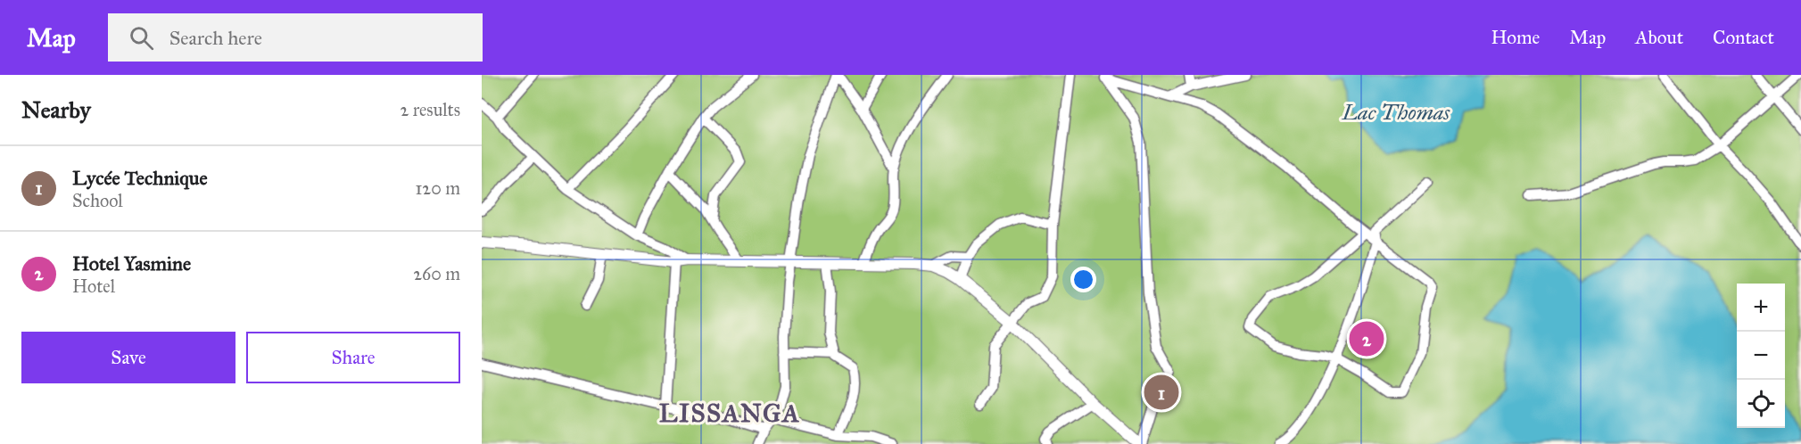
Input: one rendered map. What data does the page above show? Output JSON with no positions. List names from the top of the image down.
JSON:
{
  "districts": ["LISSANGA"],
  "water": ["Lac Thomas"],
  "page": {
    "header": "Map",
    "search": "Search here",
    "nav": [
      "Home",
      "Map",
      "About",
      "Contact"
    ],
    "heading": ["Nearby", "2 results"],
    "list": [
      {
        "mark": "1",
        "name": "Lycée Technique",
        "note": "School",
        "value": "120 m"
      },
      {
        "mark": "2",
        "name": "Hotel Yasmine",
        "note": "Hotel",
        "value": "260 m"
      }
    ],
    "map_buttons": ["+", "−"],
    "buttons": ["Save", "Share"],
    "pins": ["2", "1"]
  }
}
